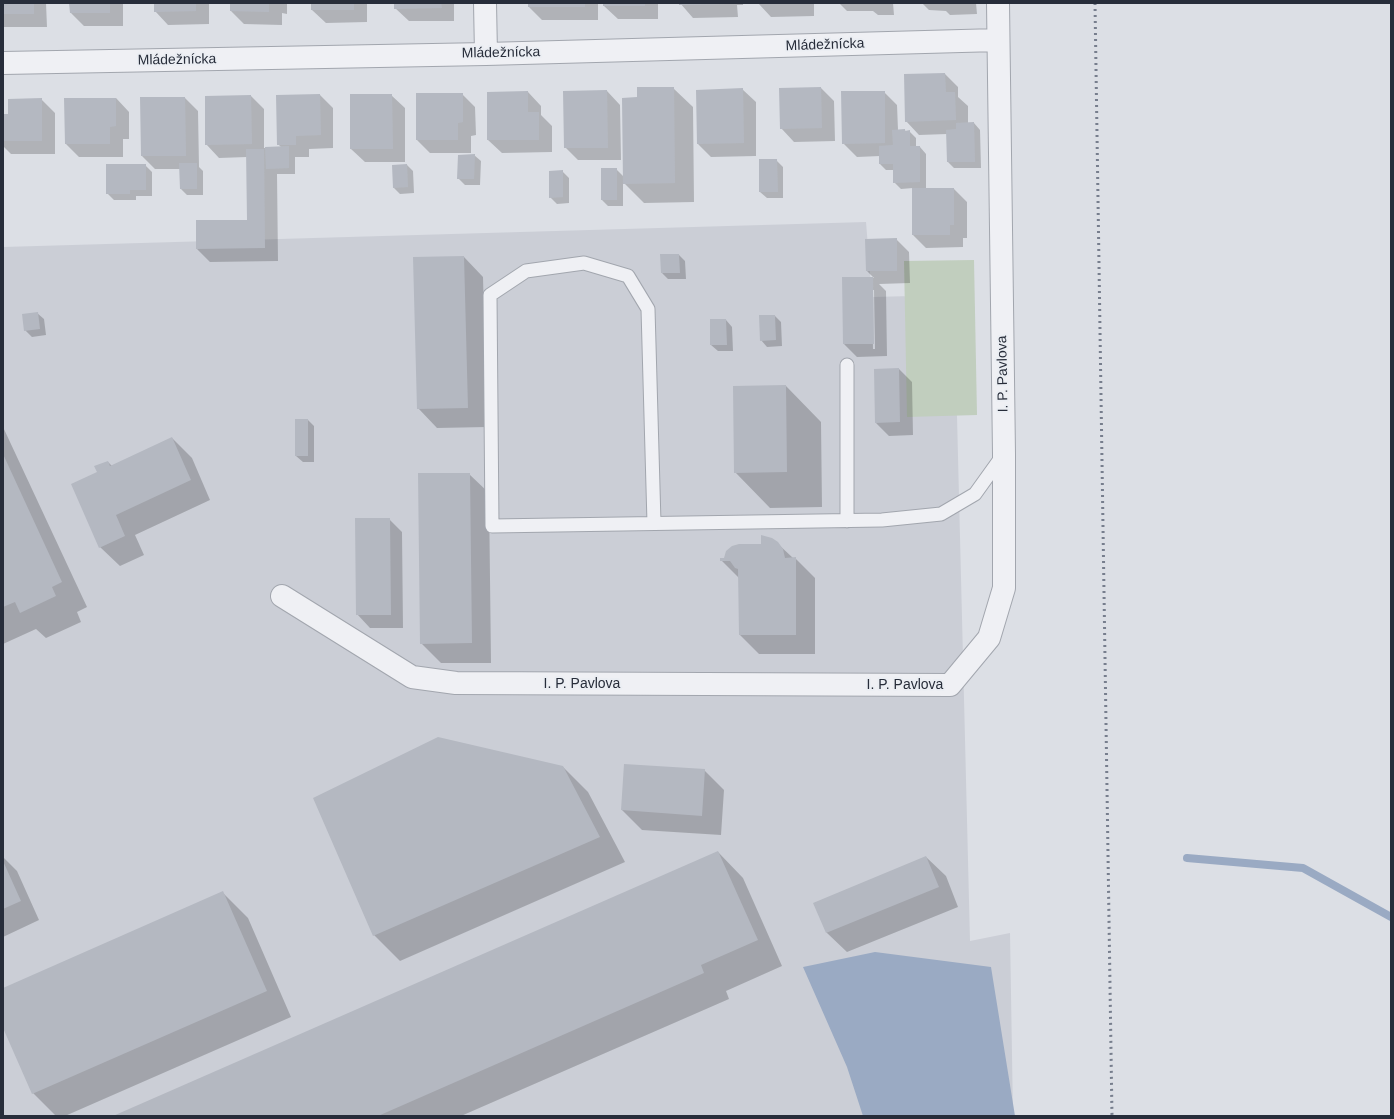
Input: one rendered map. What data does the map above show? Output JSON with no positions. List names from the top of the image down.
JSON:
{
  "streets": {
    "street": ["Mládežnícka", "I. P. Pavlova"]
  },
  "crossings": [
    ["Mládežnícka", "I. P. Pavlova"]
  ]
}
